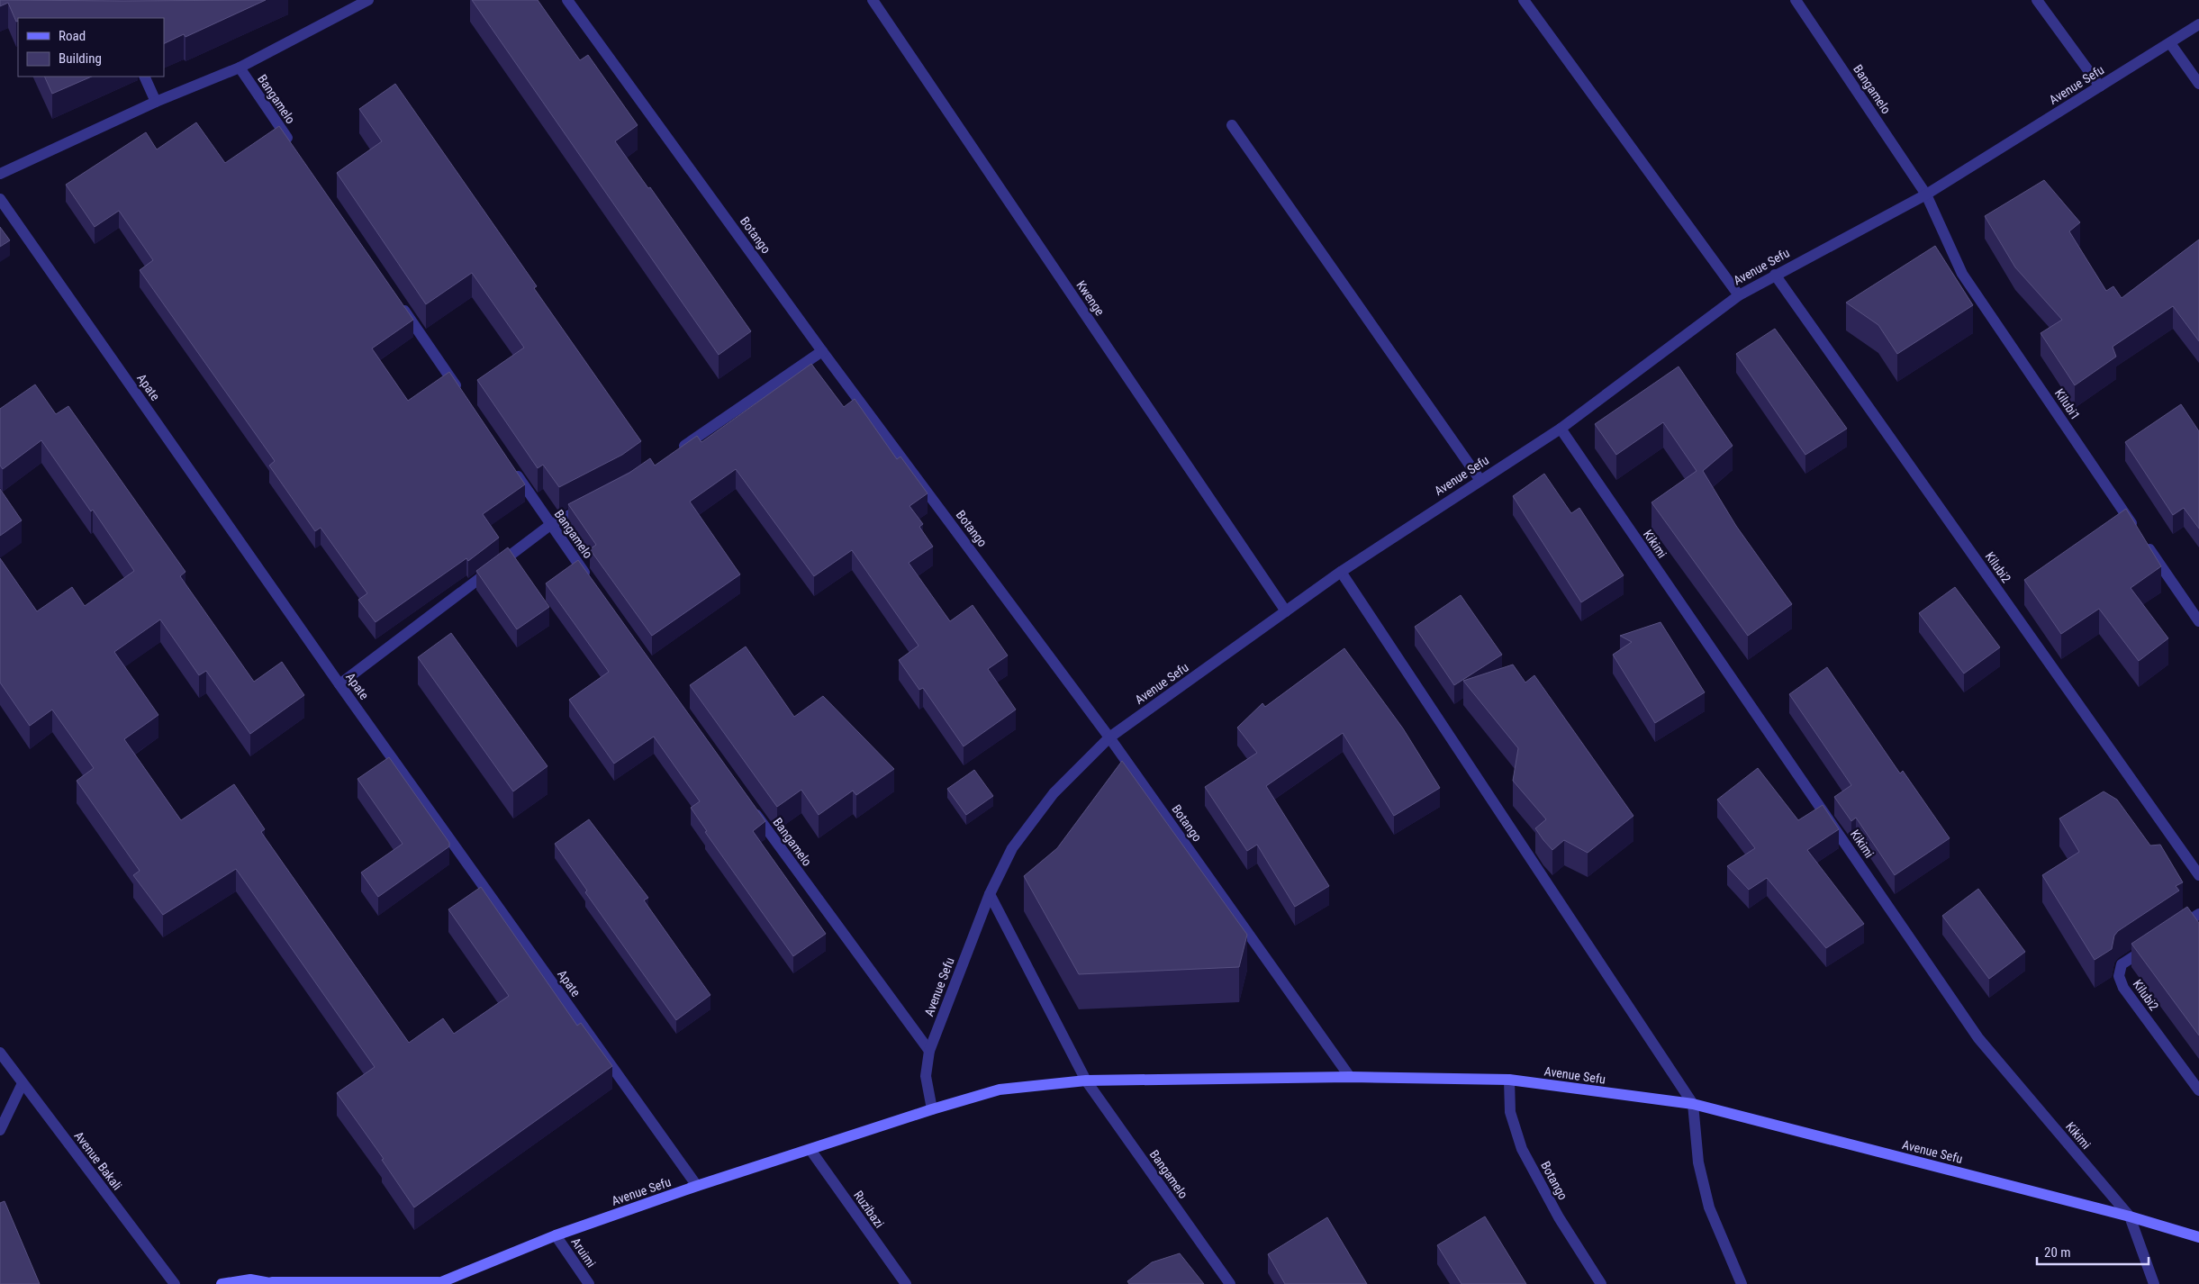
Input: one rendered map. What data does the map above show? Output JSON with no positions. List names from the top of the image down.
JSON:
{
  "streets": {
    "main road": ["Avenue Sefu"],
    "street": [
      "Bangamelo",
      "Botango",
      "Kwenge",
      "Apate",
      "Kilubi1",
      "Kikimi",
      "Kilubi2",
      "Avenue Bakali",
      "Ruzibazi",
      "Aruimi"
    ]
  },
  "crossings": [
    ["Avenue Sefu", "Bangamelo"],
    ["Avenue Sefu", "Botango"],
    ["Avenue Sefu", "Kwenge"],
    ["Avenue Sefu", "Apate"],
    ["Avenue Sefu", "Kilubi1"],
    ["Avenue Sefu", "Kikimi"],
    ["Avenue Sefu", "Kilubi2"],
    ["Avenue Sefu", "Ruzibazi"],
    ["Avenue Sefu", "Aruimi"],
    ["Bangamelo", "Kilubi1"]
  ],
  "legend": ["Road", "Building"],
  "scale_bar": "20 m"
}
